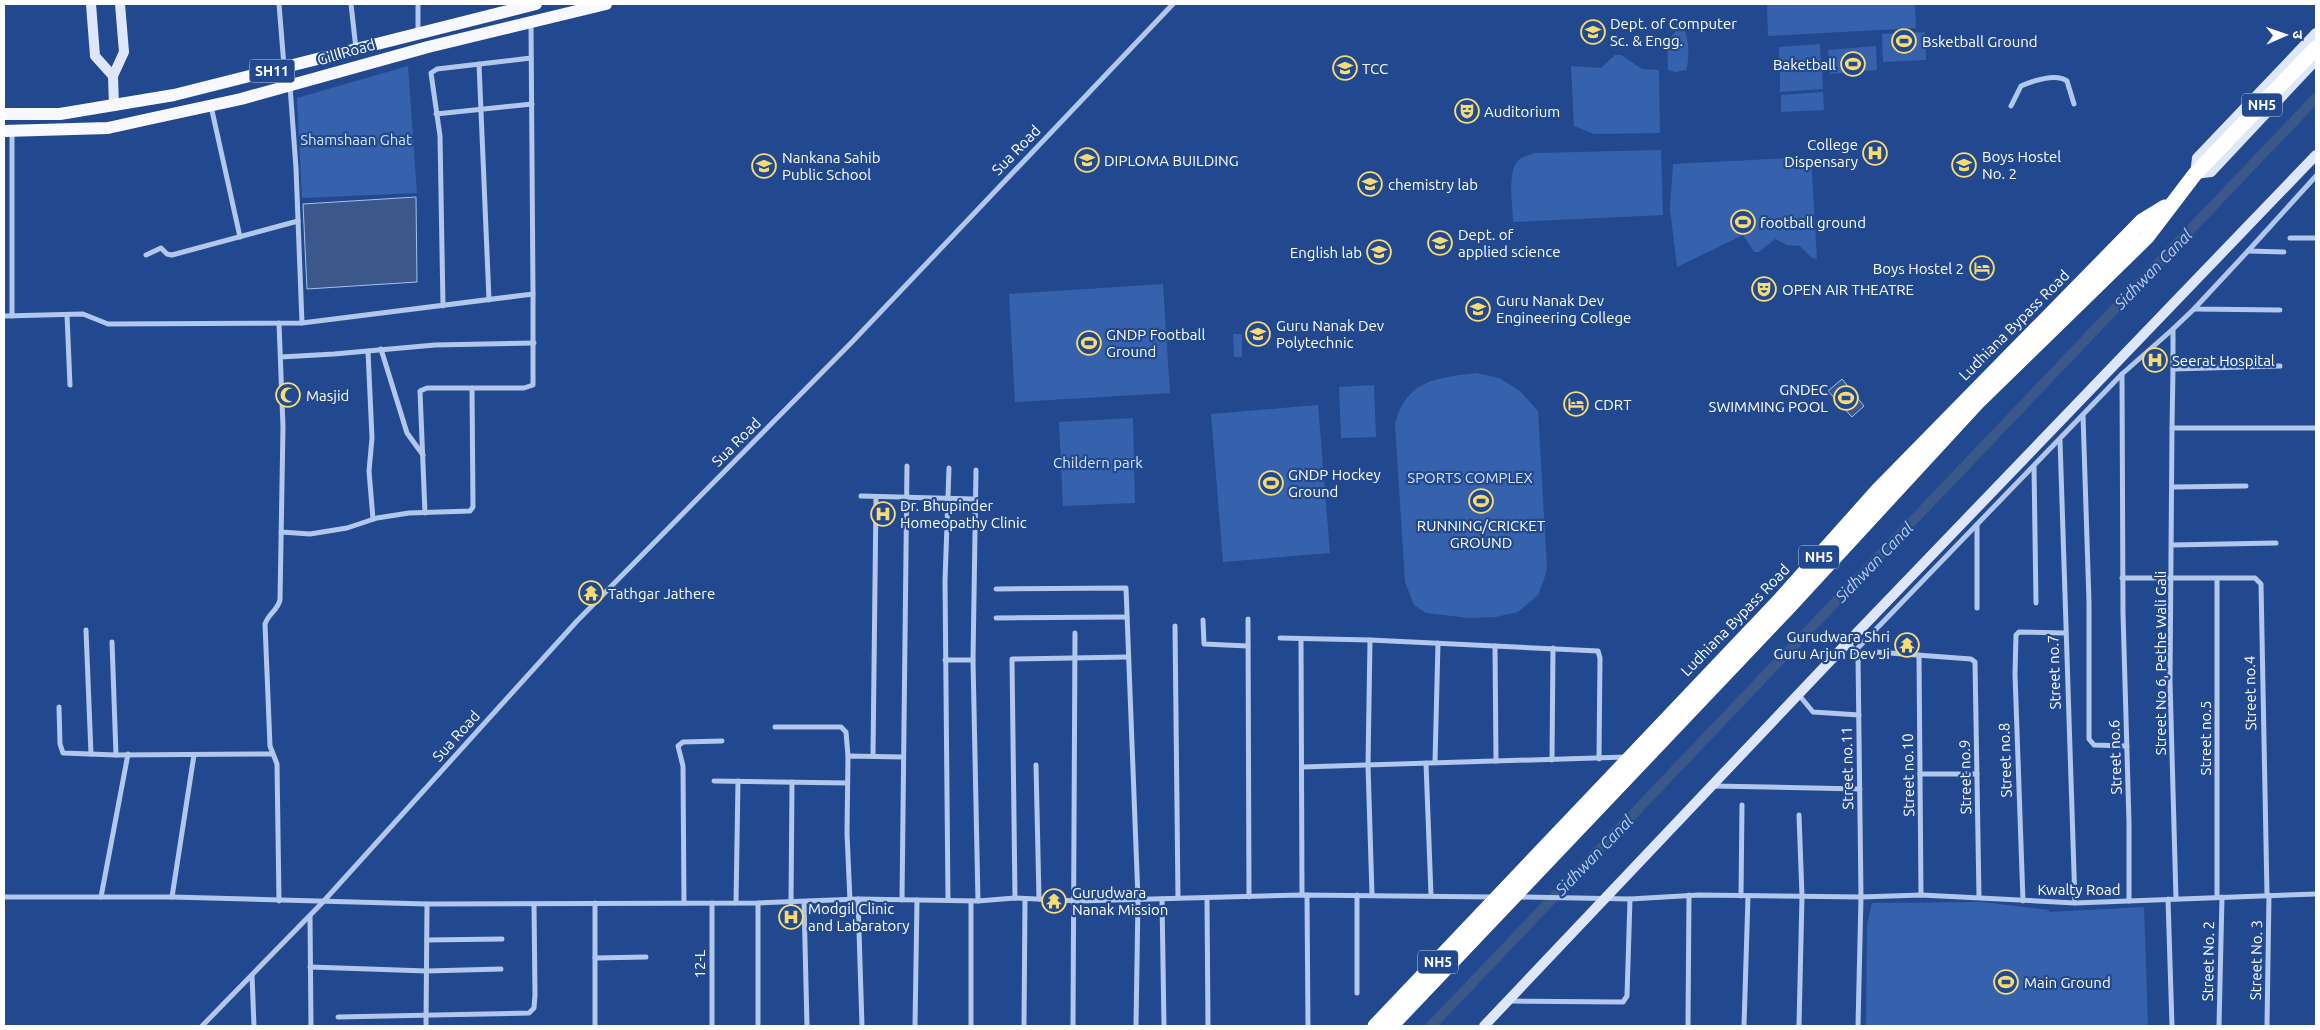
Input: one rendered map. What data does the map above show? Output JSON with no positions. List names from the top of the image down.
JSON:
{
  "streets": {
    "highway": ["NH5", "Ludhiana Bypass Road"],
    "main road": ["Gill Road", "SH11"],
    "street": [
      "Sua Road",
      "Street No 6, Pethe Wali Gali",
      "Street no.7",
      "Street no.4",
      "Street no.5",
      "Street no.6",
      "Street no.8",
      "Street no.11",
      "Street no.10",
      "Street no.9",
      "Kwalty Road",
      "Street No. 3",
      "Street No. 2",
      "12-L"
    ]
  },
  "crossings": [
    ["NH5", "Ludhiana Bypass Road"],
    ["Sua Road", "Kwalty Road"],
    ["Ludhiana Bypass Road", "Kwalty Road"],
    ["Street No 6, Pethe Wali Gali", "Street no.4"],
    ["Street No 6, Pethe Wali Gali", "Kwalty Road"],
    ["Street no.7", "Street no.8"],
    ["Street no.7", "Kwalty Road"],
    ["Street no.4", "Street no.5"],
    ["Street no.4", "Street no.6"],
    ["Street no.4", "Kwalty Road"],
    ["Street no.4", "Street No. 3"],
    ["Street no.5", "Kwalty Road"],
    ["Street no.5", "Street No. 2"],
    ["Street no.6", "Kwalty Road"],
    ["Street no.8", "Kwalty Road"],
    ["Street no.11", "Kwalty Road"],
    ["Street no.10", "Street no.9"],
    ["Street no.10", "Kwalty Road"],
    ["Street no.9", "Kwalty Road"],
    ["Kwalty Road", "Street No. 3"],
    ["Kwalty Road", "Street No. 2"],
    ["Kwalty Road", "12-L"]
  ],
  "water": ["Sidhwan Canal"],
  "parks": ["Shamshaan Ghat", "Childern park", "SPORTS COMPLEX"],
  "places": {
    "school or university": [
      "Dept. of Computer Sc. & Engg.",
      "TCC",
      "DIPLOMA BUILDING",
      "Boys Hostel No. 2",
      "Nankana Sahib Public School",
      "chemistry lab",
      "Dept. of applied science",
      "English lab",
      "Guru Nanak Dev Engineering College",
      "Guru Nanak Dev Polytechnic"
    ],
    "sports": [
      "Bsketball Ground",
      "Baketball",
      "football ground",
      "GNDP Football Ground",
      "GNDEC SWIMMING POOL",
      "GNDP Hockey Ground",
      "RUNNING/CRICKET GROUND",
      "Main Ground"
    ],
    "theatre": ["Auditorium", "OPEN AIR THEATRE"],
    "hospital": [
      "College Dispensary",
      "Seerat Hospital",
      "Dr. Bhupinder Homeopathy Clinic",
      "Modgil Clinic and Labaratory"
    ],
    "hotel": ["Boys Hostel 2", "CDRT"],
    "mosque": ["Masjid"],
    "temple": ["Tathgar Jathere", "Gurudwara Shri Guru Arjun Dev Ji", "Gurudwara Nanak Mission"]
  },
  "north": "right"
}
